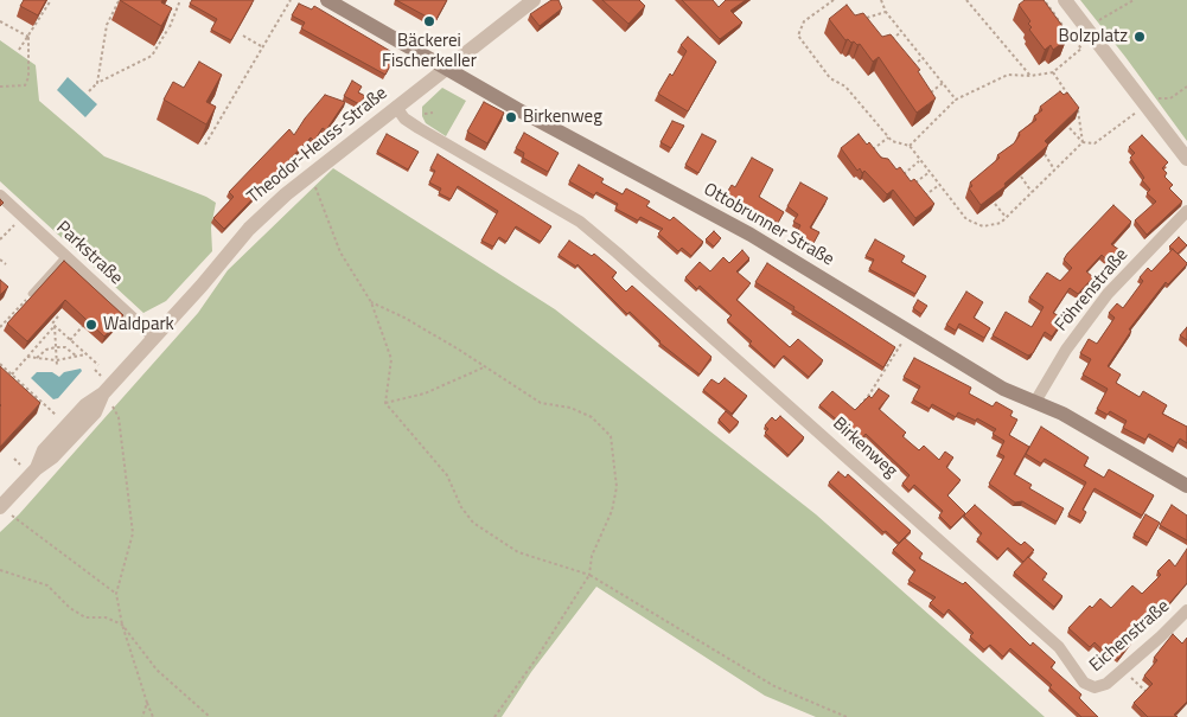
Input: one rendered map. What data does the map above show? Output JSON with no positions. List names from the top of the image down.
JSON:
{
  "streets": {
    "main road": ["Ottobrunner Straße"],
    "street": [
      "Theodor-Heuss-Straße",
      "Parkstraße",
      "Föhrenstraße",
      "Birkenweg",
      "Eichenstraße"
    ]
  },
  "crossings": [
    ["Theodor-Heuss-Straße", "Ottobrunner Straße"],
    ["Theodor-Heuss-Straße", "Parkstraße"],
    ["Theodor-Heuss-Straße", "Birkenweg"],
    ["Ottobrunner Straße", "Föhrenstraße"],
    ["Birkenweg", "Eichenstraße"]
  ],
  "places": [
    "Bäckerei Fischerkeller",
    "Bolzplatz",
    "Birkenweg",
    "Waldpark"
  ]
}
